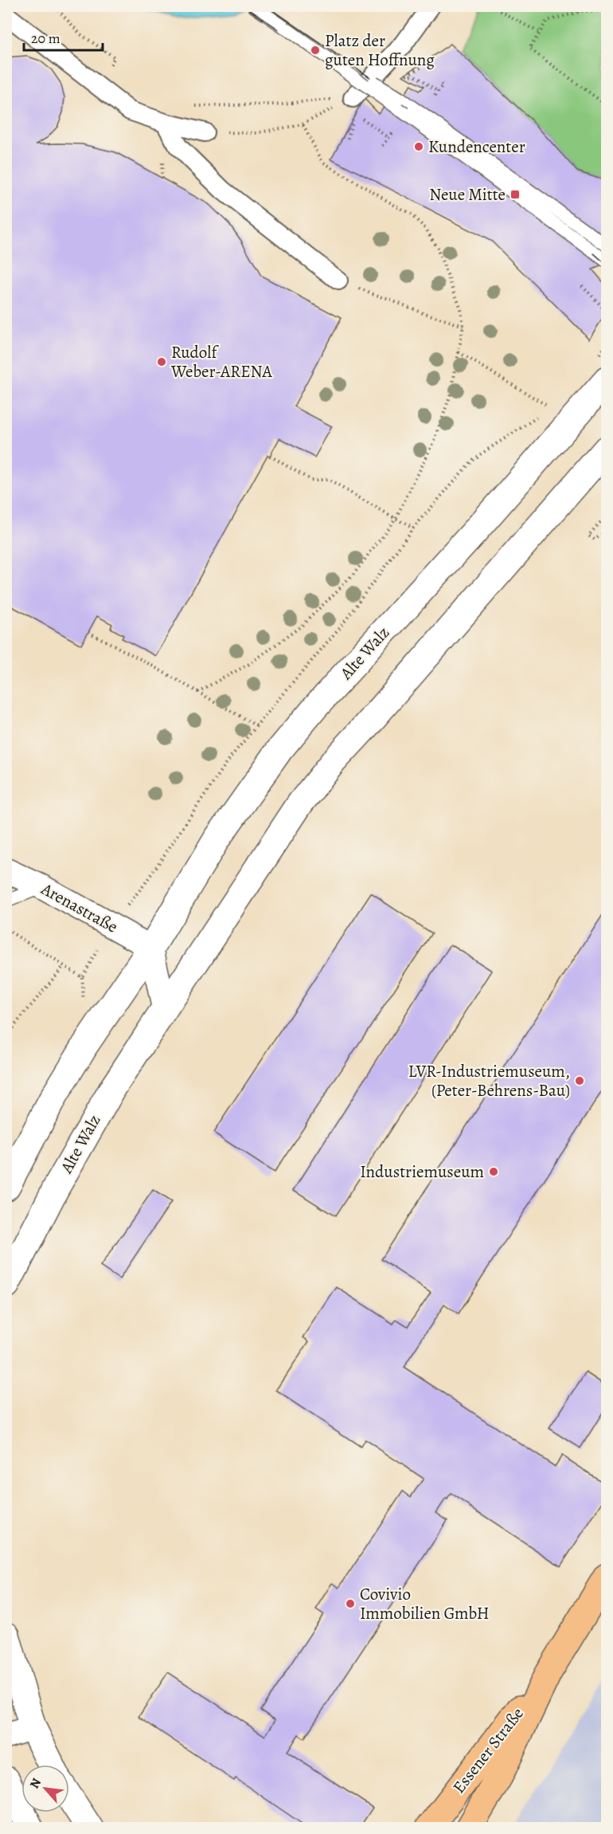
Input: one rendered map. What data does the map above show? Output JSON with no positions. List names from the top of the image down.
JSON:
{
  "streets": {
    "main road": ["Essener Straße"],
    "street": ["Alte Walz", "Arenastraße"]
  },
  "crossings": [
    ["Alte Walz", "Arenastraße"]
  ],
  "places": {
    "other": [
      "Platz der guten Hoffnung",
      "Kundencenter",
      "Rudolf Weber-ARENA",
      "LVR-Industriemuseum, (Peter-Behrens-Bau)",
      "Industriemuseum",
      "Covivio Immobilien GmbH"
    ],
    "transit": ["Neue Mitte"]
  },
  "scale_bar": "20 m",
  "north": "top left"
}
